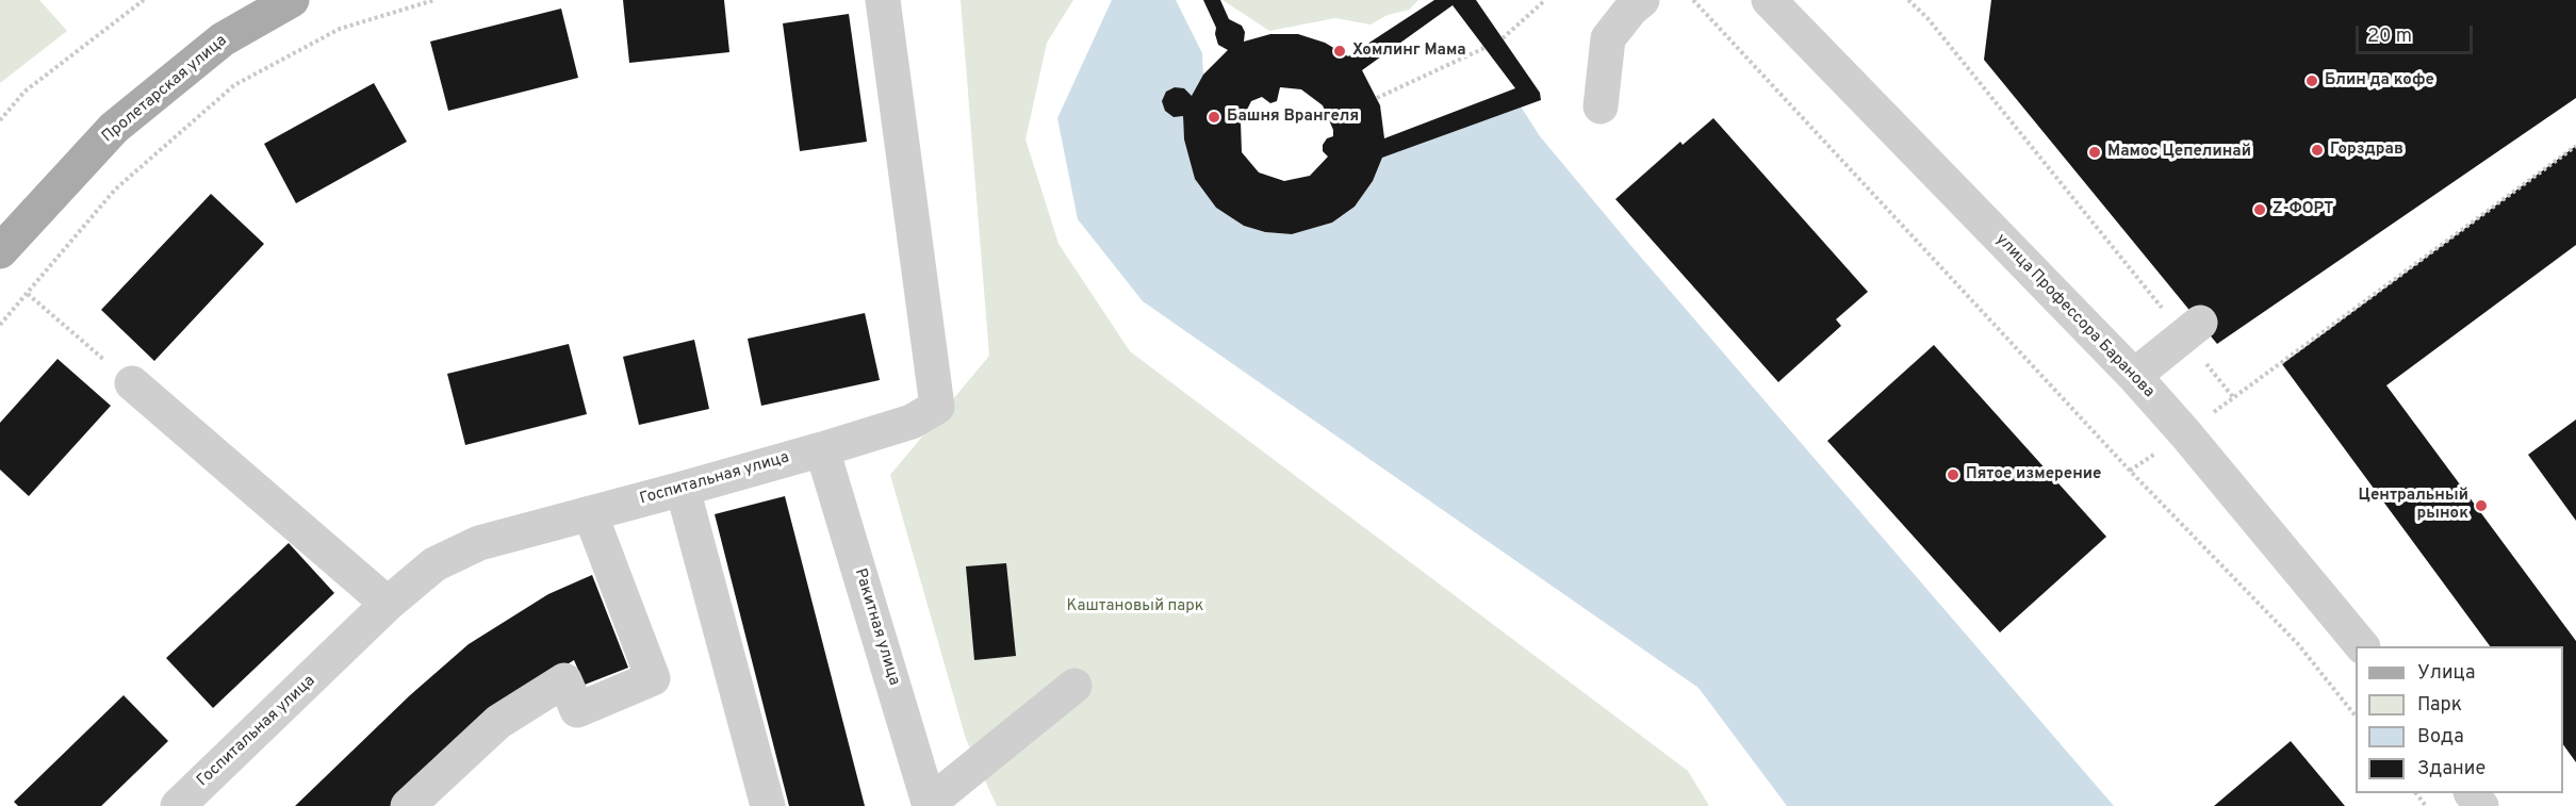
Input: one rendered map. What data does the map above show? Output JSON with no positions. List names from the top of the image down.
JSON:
{
  "streets": {
    "main road": ["Пролетарская улица"],
    "street": ["улица Профессора Баранова", "Госпитальная улица", "Ракитная улица"]
  },
  "crossings": [
    ["Госпитальная улица", "Ракитная улица"]
  ],
  "parks": ["Каштановый парк"],
  "places": [
    "Хомлинг Мама",
    "Блин да кофе",
    "Башня Врангеля",
    "Горздрав",
    "Мамос Цепелинай",
    "Z-ФОРТ",
    "Пятое измерение",
    "Центральный рынок"
  ],
  "legend": [
    "Улица",
    "Парк",
    "Вода",
    "Здание"
  ],
  "scale_bar": "20 m"
}
